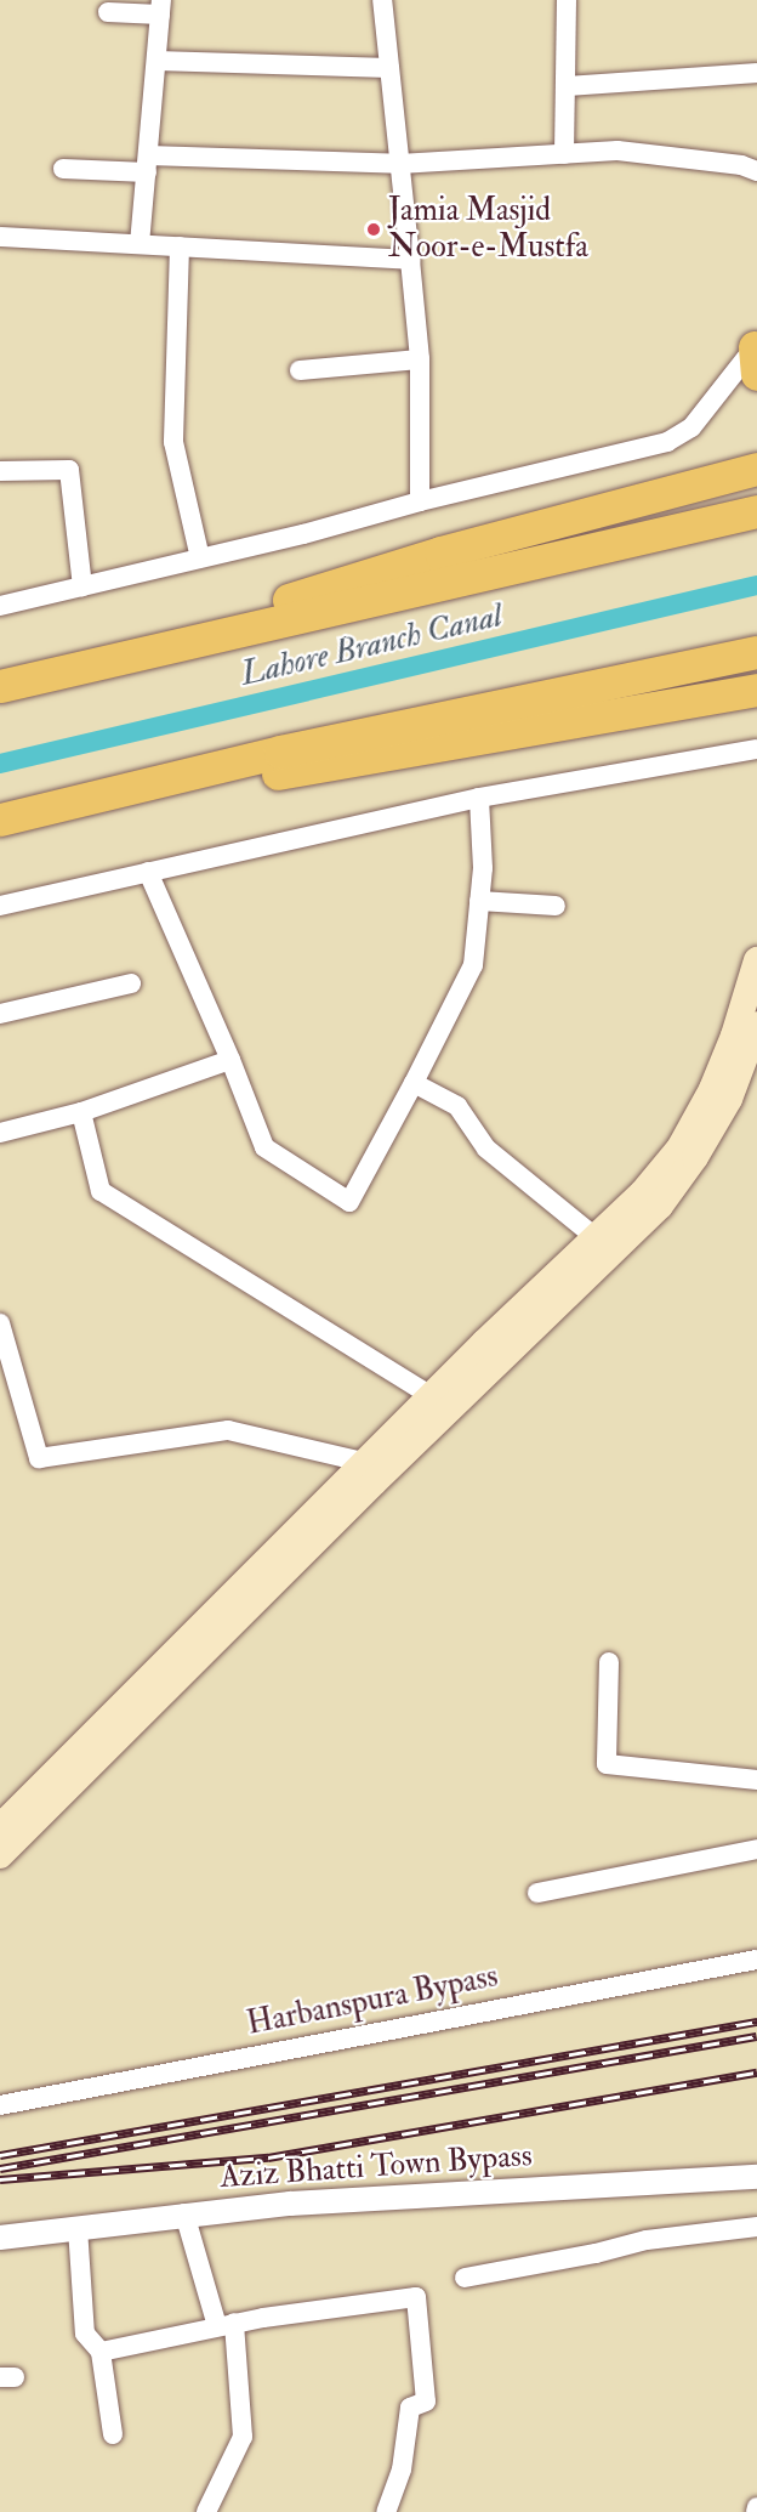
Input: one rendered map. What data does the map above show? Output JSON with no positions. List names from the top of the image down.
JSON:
{
  "streets": {
    "street": ["Harbanspura Bypass", "Aziz Bhatti Town Bypass"]
  },
  "water": ["Lahore Branch Canal"],
  "places": ["Jamia Masjid Noor-e-Mustfa"]
}
